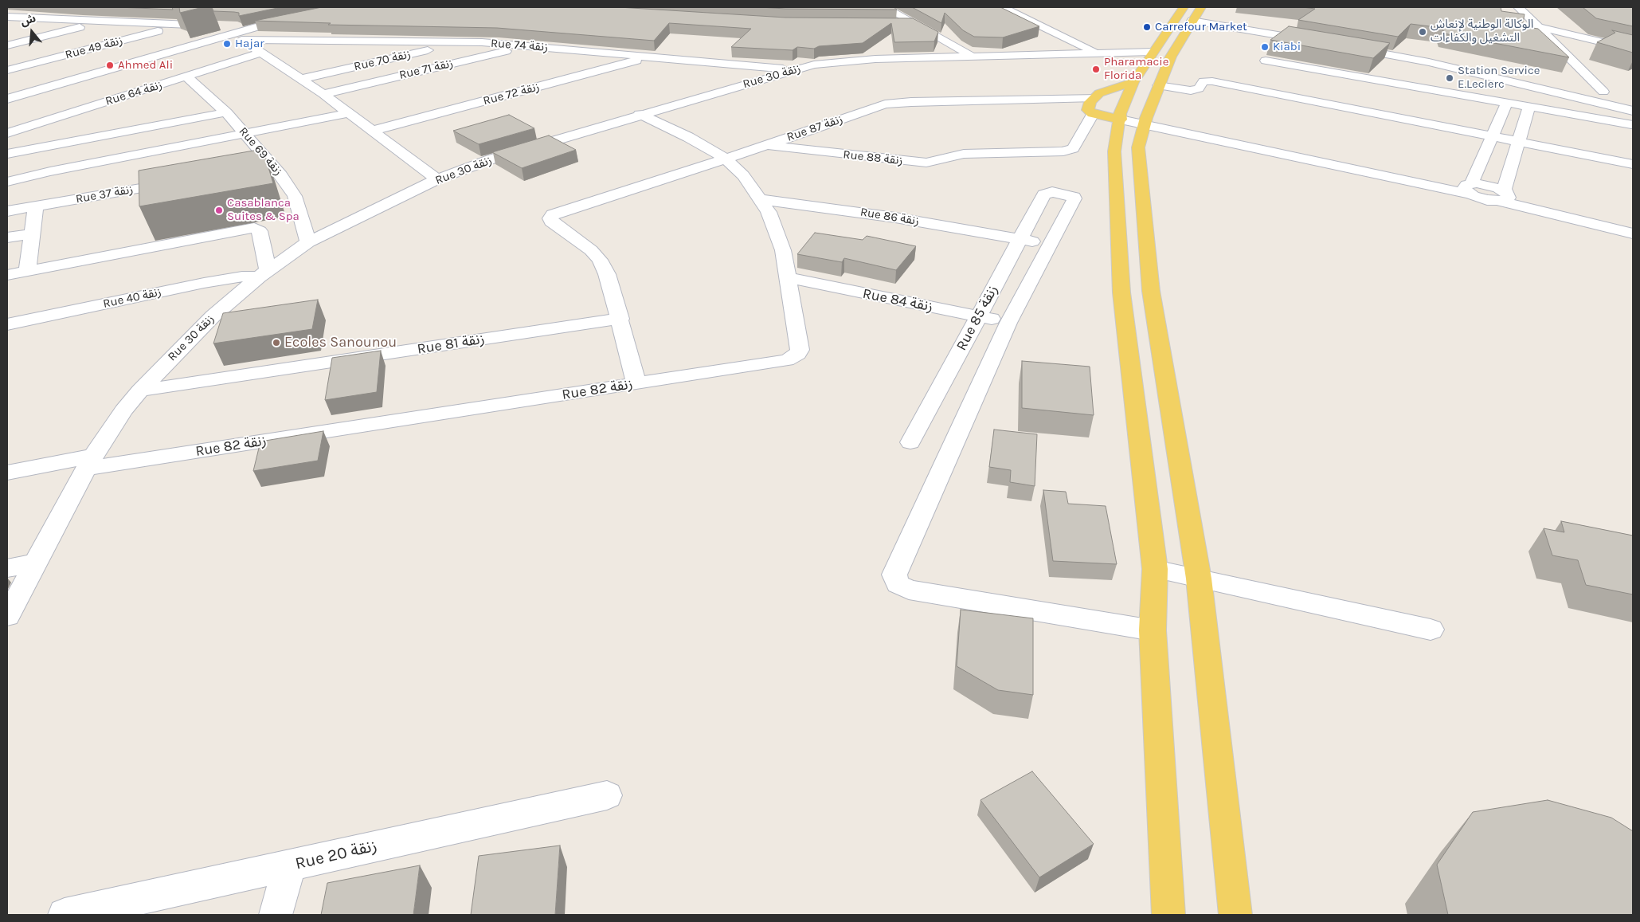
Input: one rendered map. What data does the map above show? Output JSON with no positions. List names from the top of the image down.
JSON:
{
  "streets": {
    "street": [
      "Rue 74 زنقة",
      "Rue 49 زنقة",
      "Rue 70 زنقة",
      "Rue 71 زنقة",
      "Rue 30 زنقة",
      "Rue 64 زنقة",
      "Rue 72 زنقة",
      "Rue 87 زنقة",
      "Rue 69 زنقة",
      "Rue 88 زنقة",
      "Rue 37 زنقة",
      "Rue 86 زنقة",
      "Rue 40 زنقة",
      "Rue 84 زنقة",
      "Rue 85 زنقة",
      "Rue 81 زنقة",
      "Rue 82 زنقة",
      "Rue 20 زنقة"
    ]
  },
  "crossings": [
    ["Rue 74 زنقة", "Rue 70 زنقة"],
    ["Rue 74 زنقة", "Rue 71 زنقة"],
    ["Rue 74 زنقة", "Rue 30 زنقة"],
    ["Rue 74 زنقة", "Rue 72 زنقة"],
    ["Rue 30 زنقة", "Rue 69 زنقة"],
    ["Rue 30 زنقة", "Rue 40 زنقة"],
    ["Rue 30 زنقة", "Rue 81 زنقة"],
    ["Rue 30 زنقة", "Rue 82 زنقة"],
    ["Rue 64 زنقة", "Rue 69 زنقة"],
    ["Rue 87 زنقة", "Rue 88 زنقة"],
    ["Rue 87 زنقة", "Rue 81 زنقة"],
    ["Rue 87 زنقة", "Rue 82 زنقة"],
    ["Rue 86 زنقة", "Rue 85 زنقة"],
    ["Rue 86 زنقة", "Rue 82 زنقة"],
    ["Rue 84 زنقة", "Rue 85 زنقة"],
    ["Rue 84 زنقة", "Rue 82 زنقة"]
  ],
  "places": [
    "Carrefour Market",
    "الوكالة الوطنية لإنعاش التشغيل والكفاءات",
    "Hajar",
    "Kiabi",
    "Ahmed Ali",
    "Pharamacie Florida",
    "Station Service E.Leclerc",
    "Casablanca Suites & Spa",
    "Ecoles Sanounou"
  ],
  "north": "top"
}
